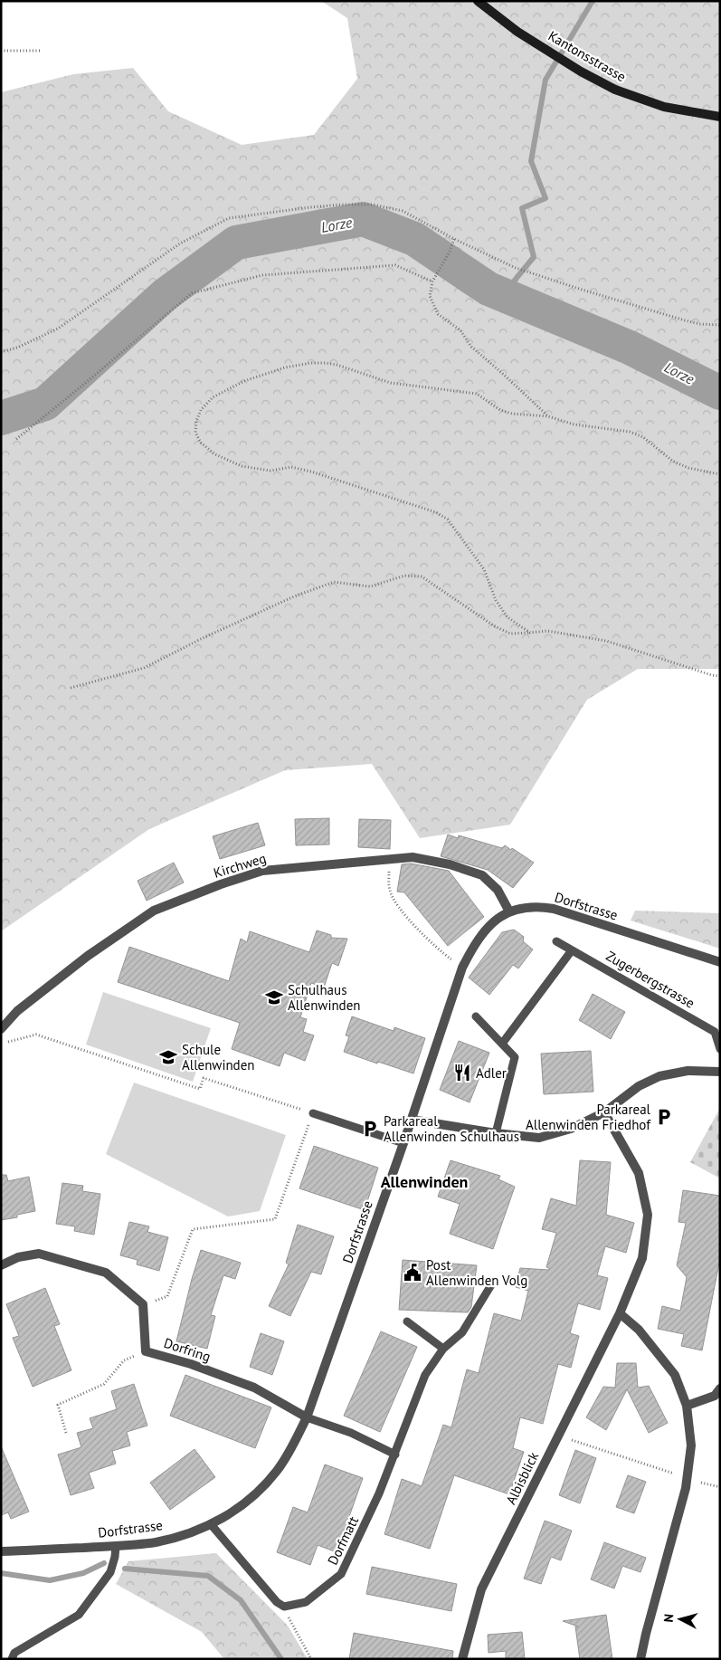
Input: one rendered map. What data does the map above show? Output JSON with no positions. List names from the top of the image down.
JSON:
{
  "streets": {
    "main road": ["Kantonsstrasse"],
    "street": [
      "Kirchweg",
      "Dorfstrasse",
      "Dorfring",
      "Albisblick"
    ],
    "lane": ["Zugerbergstrasse", "Dorfmatt"]
  },
  "crossings": [
    ["Kirchweg", "Dorfstrasse"],
    ["Dorfstrasse", "Dorfring"]
  ],
  "districts": ["Allenwinden"],
  "water": ["Lorze"],
  "places": {
    "school or university": ["Schulhaus Allenwinden", "Schule Allenwinden"],
    "restaurant": ["Adler"],
    "parking": ["Parkareal Allenwinden Friedhof", "Parkareal Allenwinden Schulhaus"],
    "public building": ["Post Allenwinden Volg"]
  },
  "north": "left"
}
